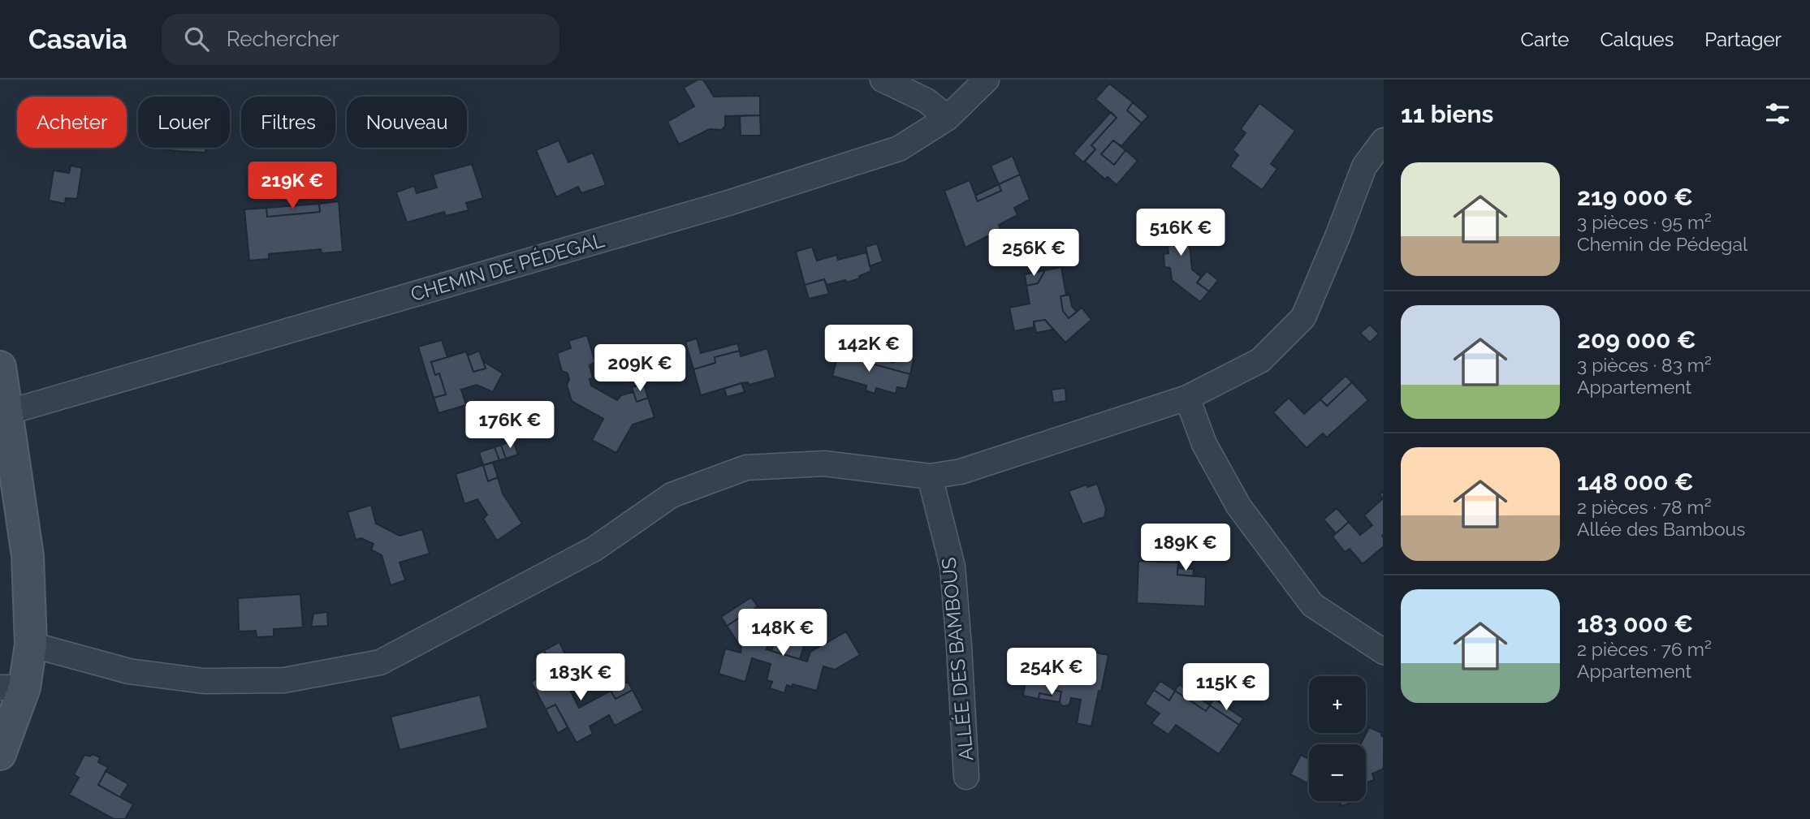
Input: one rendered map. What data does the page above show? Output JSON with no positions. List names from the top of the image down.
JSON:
{
  "streets": {
    "street": ["CHEMIN DE PÉDEGAL", "ALLÉE DES BAMBOUS"]
  },
  "page": {
    "header": "Casavia",
    "search": "Rechercher",
    "nav": ["Carte", "Calques", "Partager"],
    "heading": "11 biens",
    "chip": [
      "Acheter",
      "Louer",
      "Filtres",
      "Nouveau"
    ],
    "list": [
      {
        "name": "219 000 €",
        "note": "3 pièces · 95 m² · Chemin de Pédegal"
      },
      {
        "name": "209 000 €",
        "note": "3 pièces · 83 m² · Appartement"
      },
      {
        "name": "148 000 €",
        "note": "2 pièces · 78 m² · Allée des Bambous"
      },
      {
        "name": "183 000 €",
        "note": "2 pièces · 76 m² · Appartement"
      }
    ],
    "price": [
      "219K €",
      "516K €",
      "256K €",
      "142K €",
      "209K €",
      "176K €",
      "189K €",
      "148K €",
      "254K €",
      "183K €",
      "115K €"
    ],
    "map_buttons": ["+", "−"]
  }
}
